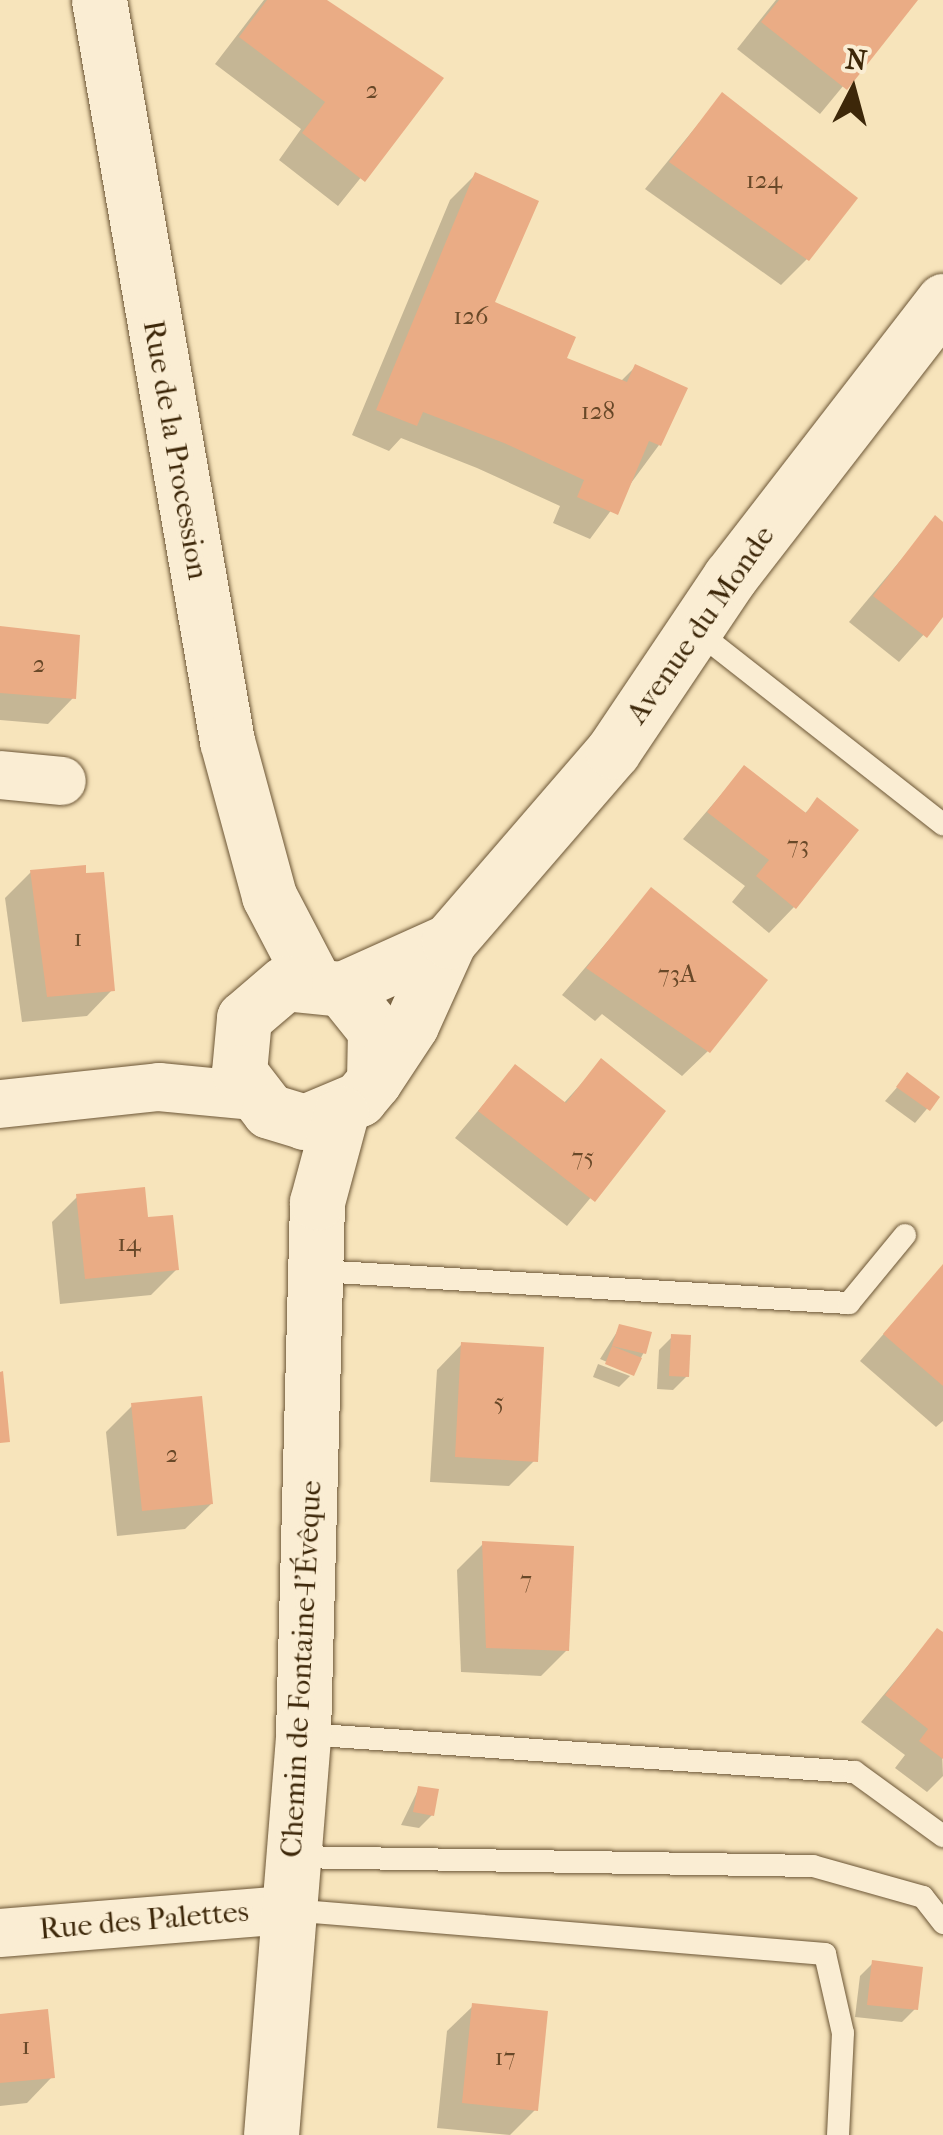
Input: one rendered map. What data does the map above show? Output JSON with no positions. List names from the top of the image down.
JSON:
{
  "streets": {
    "street": [
      "Rue de la Procession",
      "Avenue du Monde",
      "Chemin de Fontaine-l'Évêque",
      "Rue des Palettes"
    ]
  },
  "crossings": [
    ["Rue de la Procession", "Avenue du Monde"],
    ["Rue de la Procession", "Chemin de Fontaine-l'Évêque"],
    ["Avenue du Monde", "Chemin de Fontaine-l'Évêque"],
    ["Chemin de Fontaine-l'Évêque", "Rue des Palettes"]
  ],
  "house_numbers": [
    "2",
    "124",
    "126",
    "128",
    "2",
    "73",
    "1",
    "73A",
    "75",
    "14",
    "5",
    "2",
    "7",
    "1",
    "17"
  ],
  "north": "top"
}
